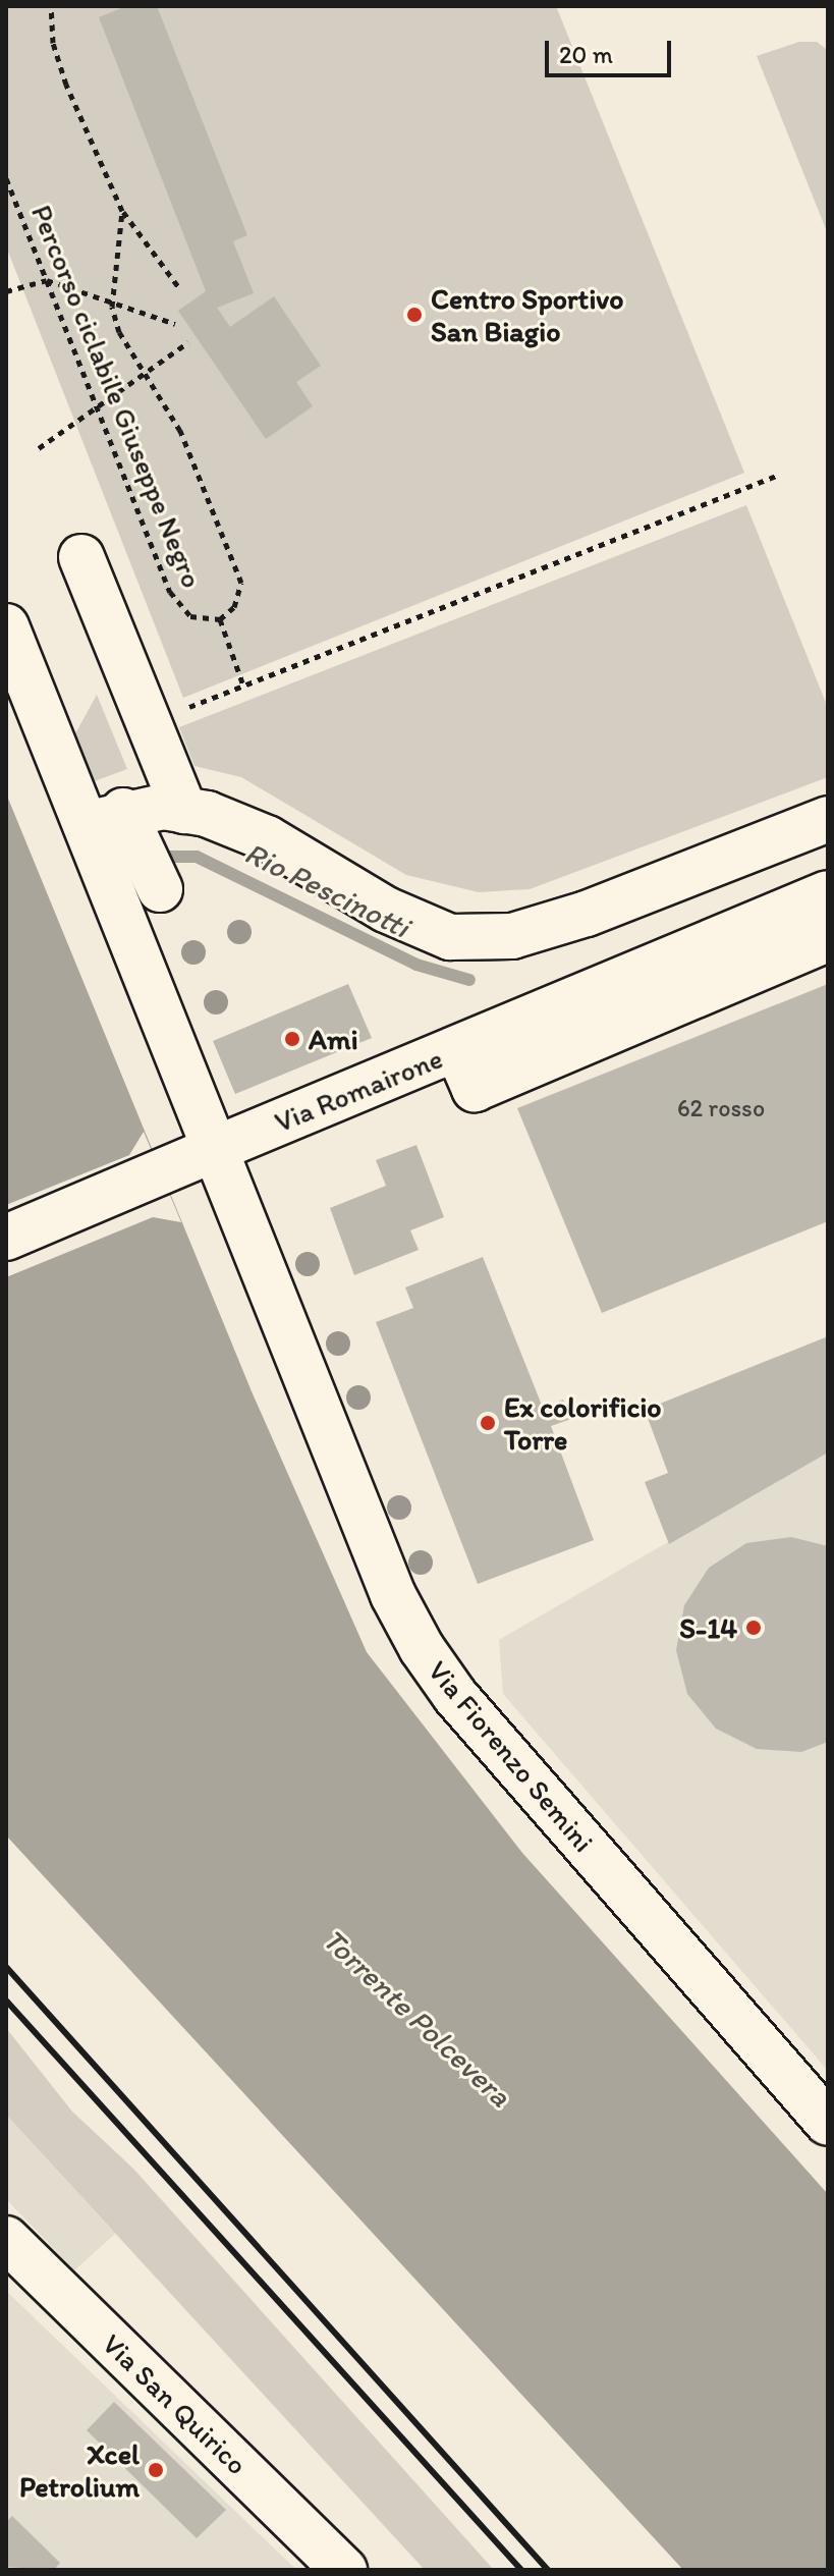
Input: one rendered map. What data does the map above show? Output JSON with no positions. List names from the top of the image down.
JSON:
{
  "streets": {
    "main road": ["Via Romairone", "Via Fiorenzo Semini", "Via San Quirico"],
    "path": ["Percorso ciclabile Giuseppe Negro"]
  },
  "crossings": [
    ["Via Romairone", "Via Fiorenzo Semini"]
  ],
  "water": ["Rio Pescinotti", "Torrente Polcevera"],
  "places": [
    "Centro Sportivo San Biagio",
    "Ami",
    "Ex colorificio Torre",
    "S-14",
    "Xcel Petrolium"
  ],
  "house_numbers": ["62 rosso"],
  "scale_bar": "20 m"
}
